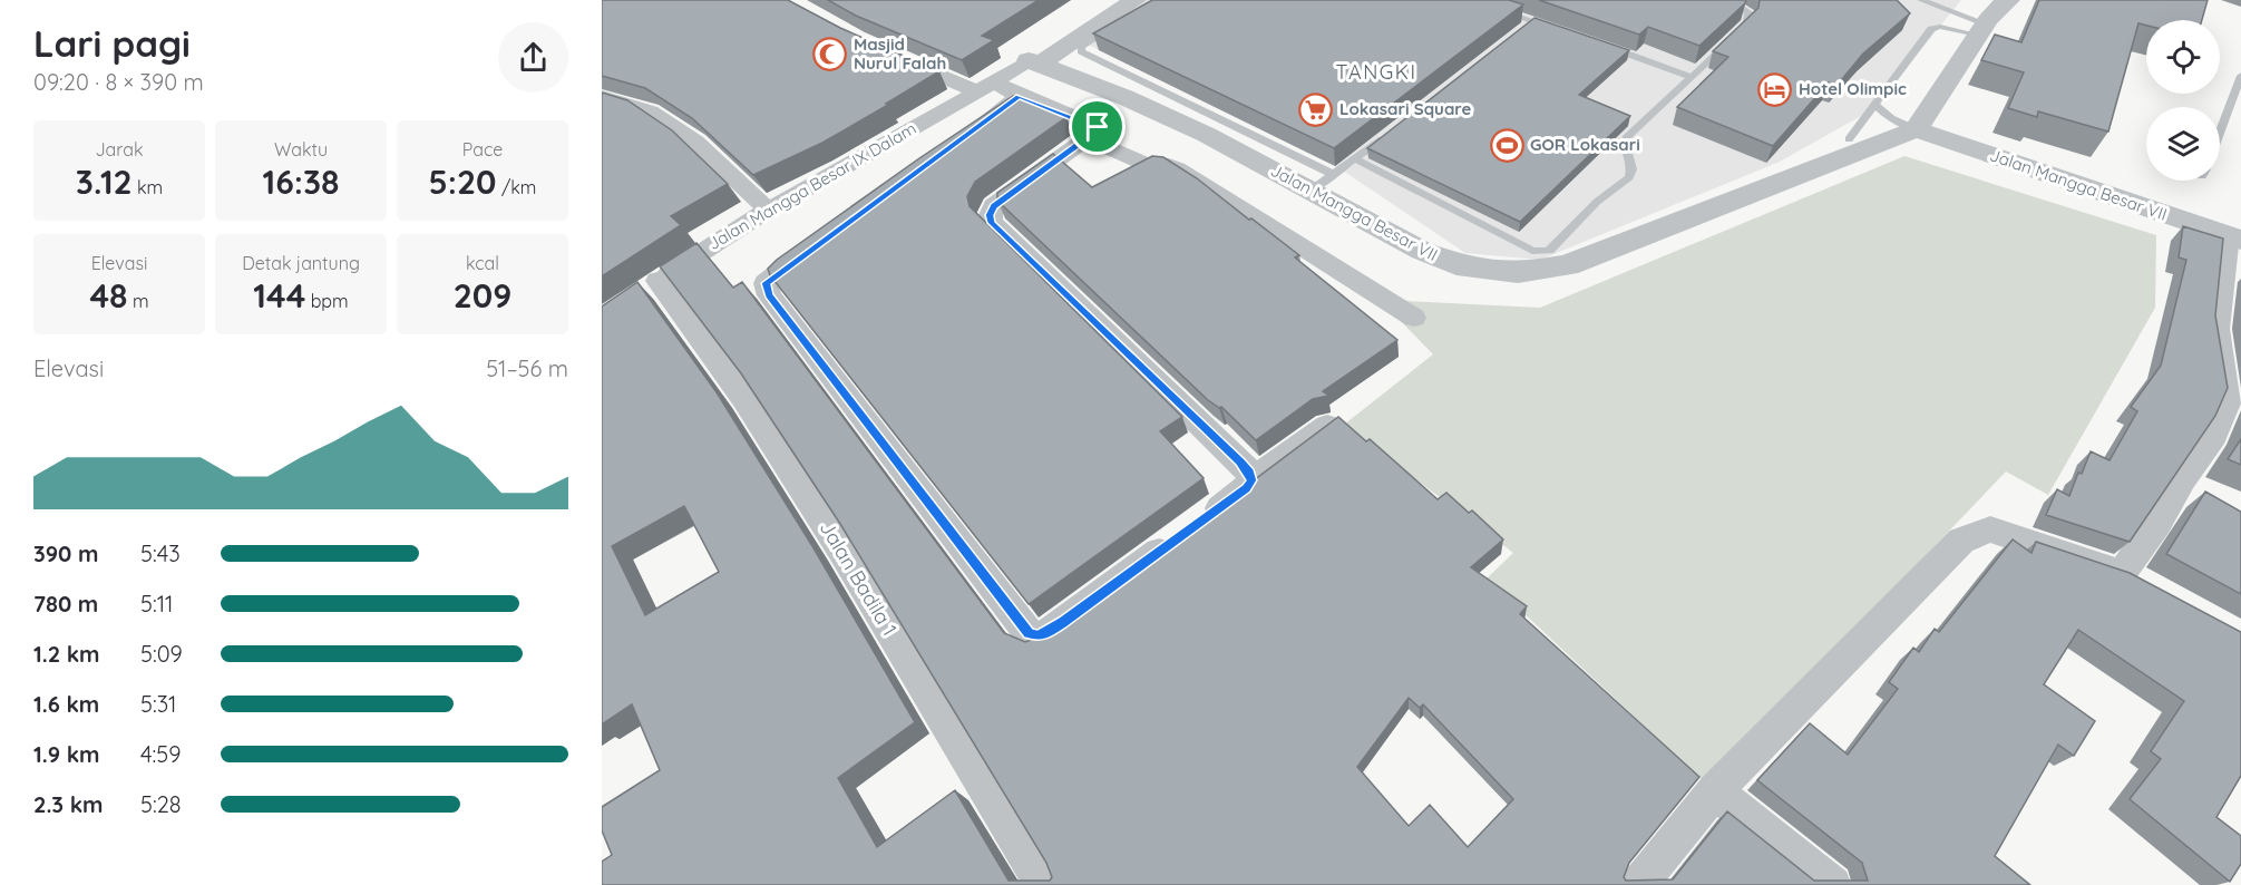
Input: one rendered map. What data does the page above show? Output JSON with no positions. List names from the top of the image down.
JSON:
{
  "streets": {
    "street": ["Jalan Mangga Besar VII", "Jalan Mangga Besar IX Dalam", "Jalan Badila 1"]
  },
  "crossings": [
    ["Jalan Mangga Besar VII", "Jalan Mangga Besar IX Dalam"],
    ["Jalan Mangga Besar IX Dalam", "Jalan Badila 1"]
  ],
  "districts": ["TANGKI"],
  "places": {
    "mosque": ["Masjid Nurul Falah"],
    "hotel": ["Hotel Olimpic"],
    "supermarket": ["Lokasari Square"],
    "sports": ["GOR Lokasari"]
  },
  "page": {
    "heading": ["Lari pagi", "09:20 · 8 × 390 m"],
    "stats": [
      ["Jarak", "3.12 km"],
      ["Waktu", "16:38"],
      ["Pace", "5:20 /km"],
      ["Elevasi", "48 m"],
      ["Detak jantung", "144 bpm"],
      ["kcal", "209"]
    ],
    "chart": ["Elevasi", "51–56 m"],
    "list": [
      {
        "name": "390 m",
        "note": "5:43"
      },
      {
        "name": "780 m",
        "note": "5:11"
      },
      {
        "name": "1.2 km",
        "note": "5:09"
      },
      {
        "name": "1.6 km",
        "note": "5:31"
      },
      {
        "name": "1.9 km",
        "note": "4:59"
      },
      {
        "name": "2.3 km",
        "note": "5:28"
      }
    ]
  }
}
